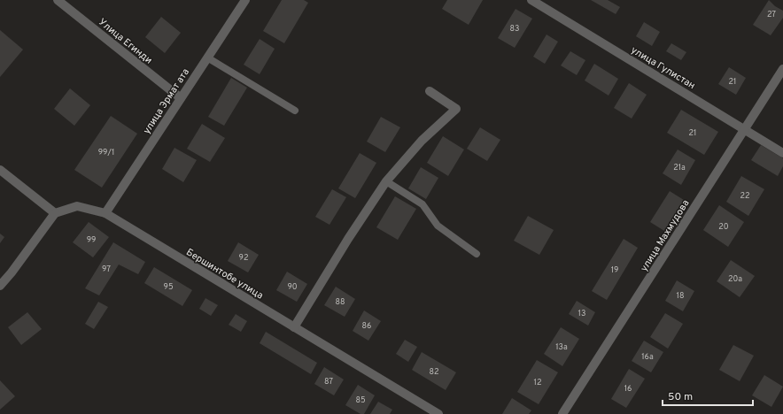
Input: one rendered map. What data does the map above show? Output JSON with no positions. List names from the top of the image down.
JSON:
{
  "streets": {
    "street": [
      "Улица Егинди",
      "улица Гулистан",
      "улица Эрмат ата",
      "улица Махмудова",
      "Бершинтобе улица"
    ]
  },
  "crossings": [
    ["Улица Егинди", "улица Эрмат ата"],
    ["улица Гулистан", "улица Махмудова"],
    ["улица Эрмат ата", "Бершинтобе улица"]
  ],
  "house_numbers": [
    "27",
    "83",
    "21",
    "21",
    "99/1",
    "21а",
    "22",
    "20",
    "99",
    "92",
    "97",
    "19",
    "20а",
    "95",
    "90",
    "18",
    "88",
    "13",
    "86",
    "13а",
    "16а",
    "82",
    "87",
    "12",
    "16",
    "85"
  ],
  "scale_bar": "50 m"
}
